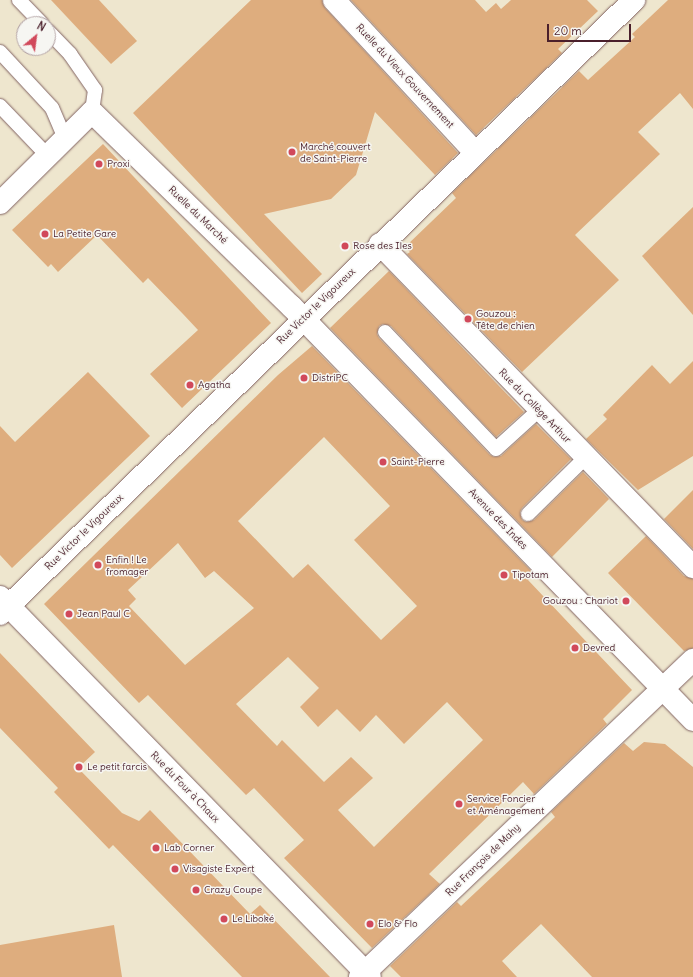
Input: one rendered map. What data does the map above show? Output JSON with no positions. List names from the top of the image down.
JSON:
{
  "streets": {
    "street": [
      "Ruelle du Vieux Gouvernement",
      "Ruelle du Marché",
      "Rue Victor le Vigoureux",
      "Rue du Collège Arthur",
      "Avenue des Indes",
      "Rue du Four à Chaux",
      "Rue François de Mahy"
    ]
  },
  "crossings": [
    ["Ruelle du Vieux Gouvernement", "Rue Victor le Vigoureux"],
    ["Ruelle du Marché", "Rue Victor le Vigoureux"],
    ["Ruelle du Marché", "Avenue des Indes"],
    ["Rue Victor le Vigoureux", "Rue du Collège Arthur"],
    ["Rue Victor le Vigoureux", "Avenue des Indes"],
    ["Rue Victor le Vigoureux", "Rue du Four à Chaux"],
    ["Avenue des Indes", "Rue François de Mahy"],
    ["Rue du Four à Chaux", "Rue François de Mahy"]
  ],
  "places": [
    "Marché couvert de Saint-Pierre",
    "Proxi",
    "La Petite Gare",
    "Rose des Iles",
    "Gouzou : Tête de chien",
    "DistriPC",
    "Agatha",
    "Saint-Pierre",
    "Enfin ! Le fromager",
    "Tipotam",
    "Gouzou : Chariot",
    "Jean Paul C",
    "Devred",
    "Le petit farcis",
    "Service Foncier et Aménagement",
    "Lab Corner",
    "Visagiste Expert",
    "Crazy Coupe",
    "Le Liboké",
    "Elo & Flo"
  ],
  "scale_bar": "20 m",
  "north": "top right"
}
